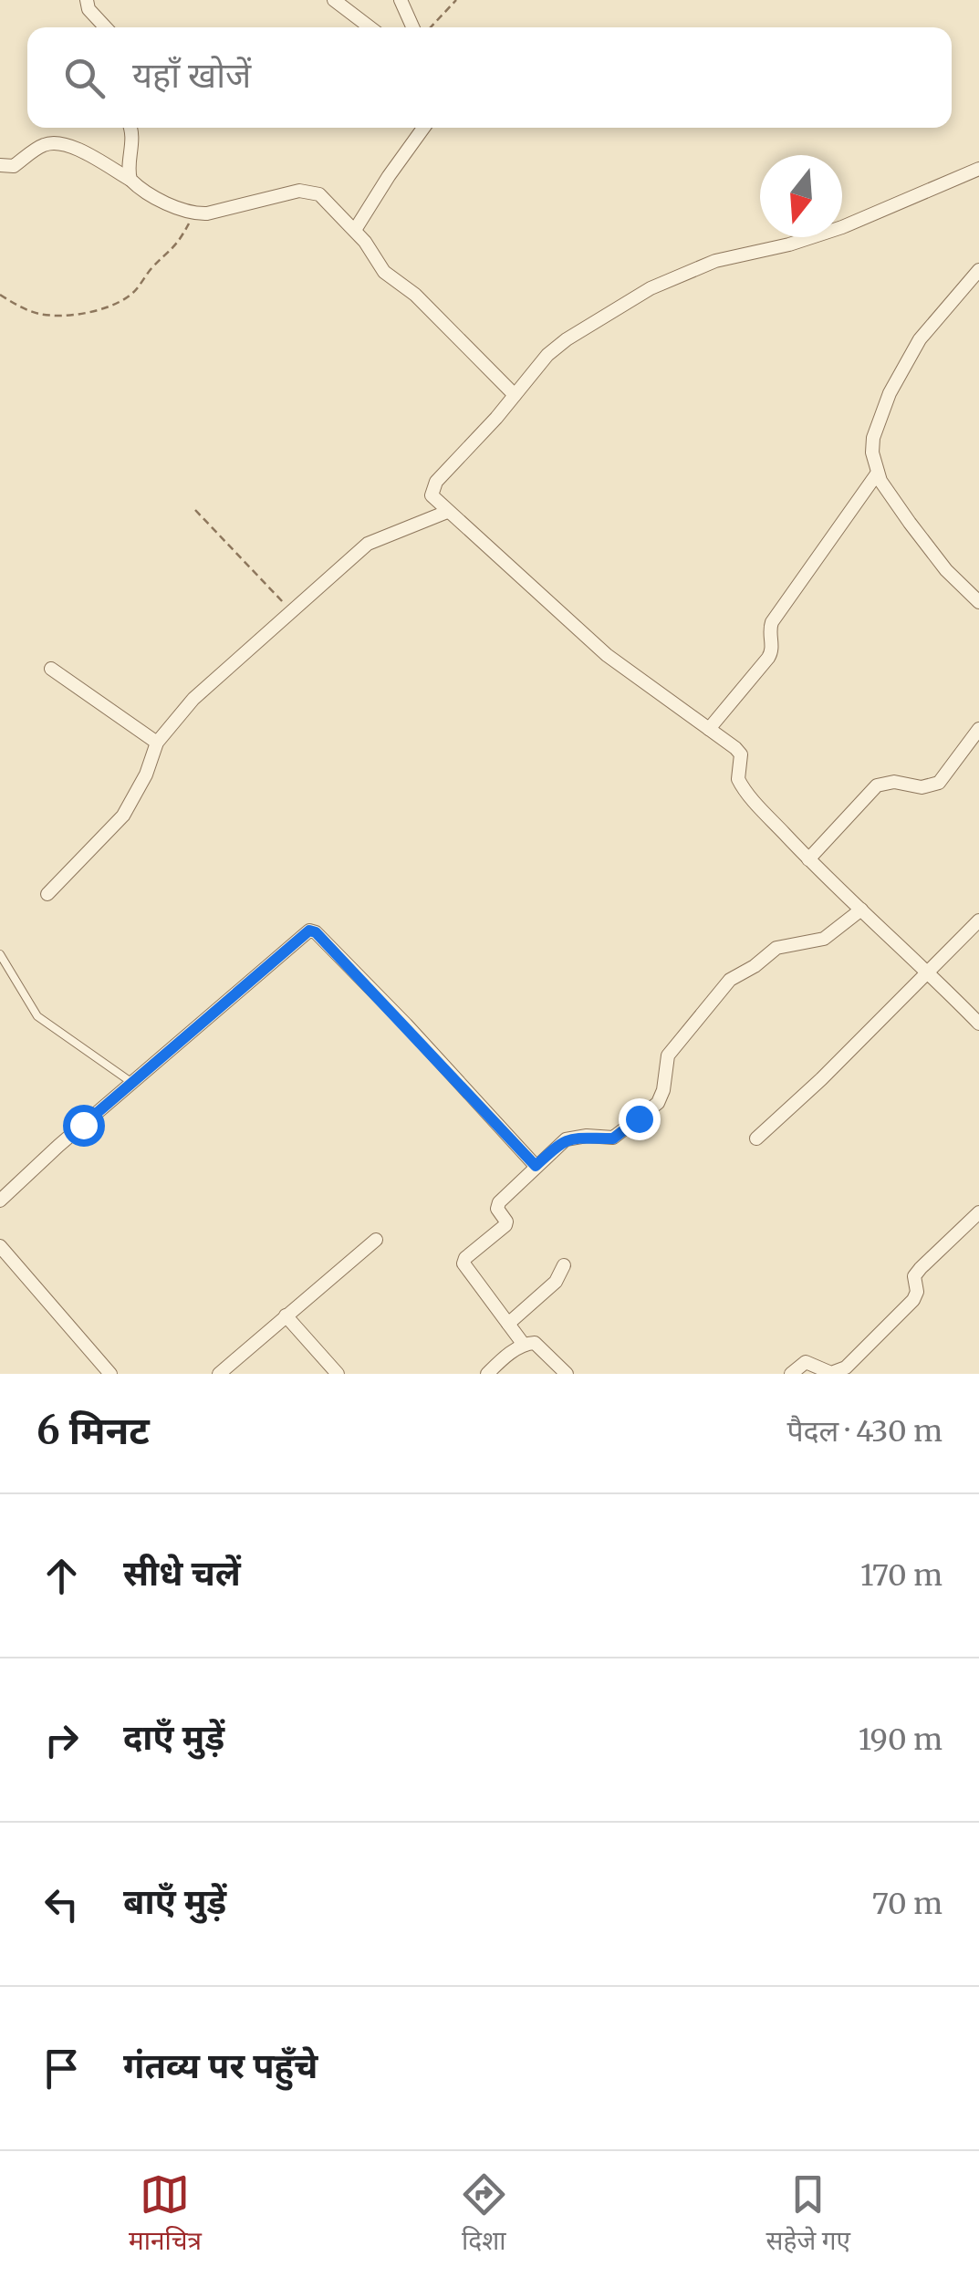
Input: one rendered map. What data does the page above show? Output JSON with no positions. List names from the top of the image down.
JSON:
{
  "north": "bottom",
  "page": {
    "search": "यहाँ खोजें",
    "heading": ["6 मिनट", "पैदल · 430 m"],
    "list": [
      ["सीधे चलें", "170 m"],
      ["दाएँ मुड़ें", "190 m"],
      ["बाएँ मुड़ें", "70 m"],
      "गंतव्य पर पहुँचे"
    ],
    "nav": ["मानचित्र", "दिशा", "सहेजे गए"]
  }
}
